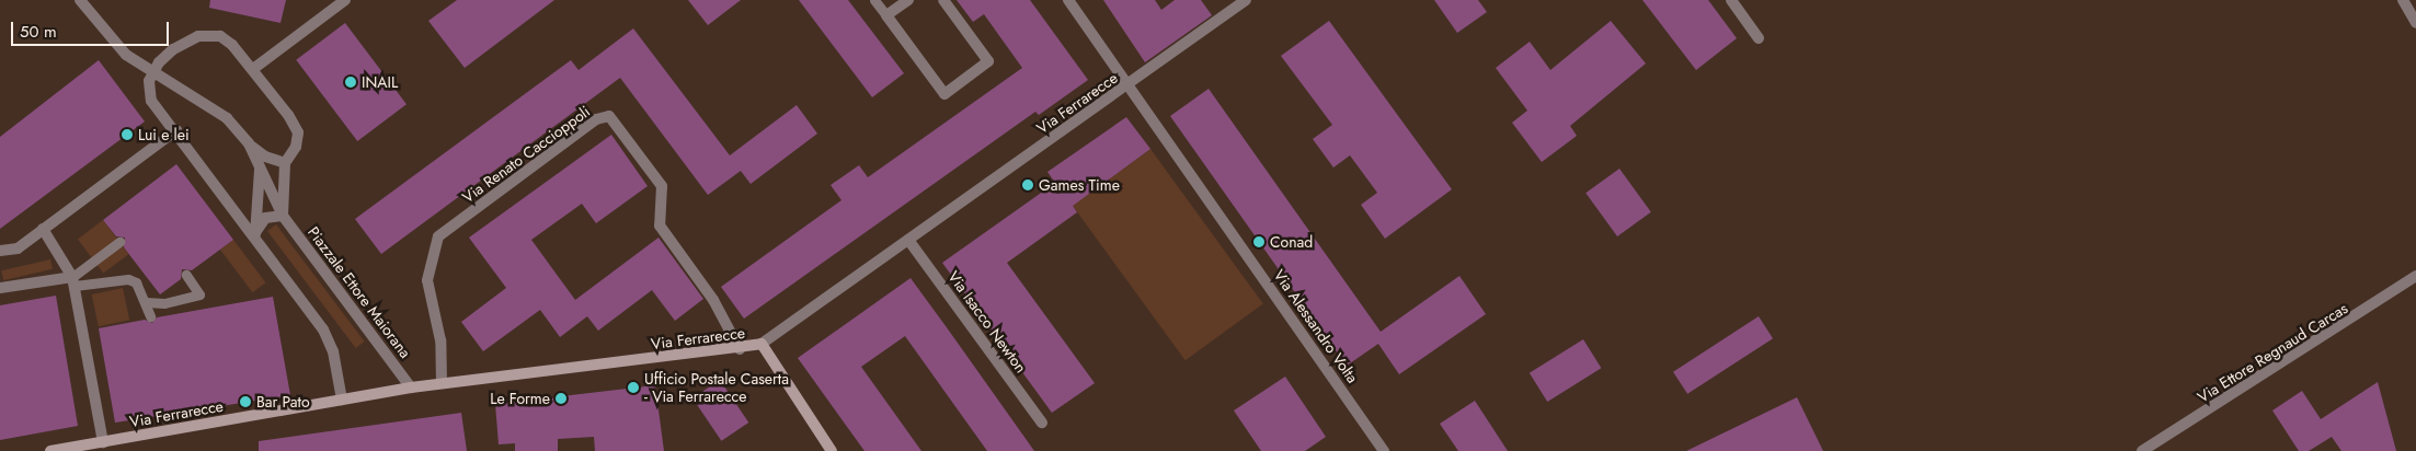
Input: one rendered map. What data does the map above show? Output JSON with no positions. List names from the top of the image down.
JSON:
{
  "streets": {
    "street": [
      "Via Ferrarecce",
      "Via Renato Caccioppoli",
      "Piazzale Ettore Maiorana",
      "Via Isacco Newton",
      "Via Alessandro Volta",
      "Via Ettore Regnaud Carcas"
    ]
  },
  "crossings": [
    ["Via Ferrarecce", "Via Renato Caccioppoli"],
    ["Via Ferrarecce", "Piazzale Ettore Maiorana"],
    ["Via Ferrarecce", "Via Isacco Newton"],
    ["Via Ferrarecce", "Via Alessandro Volta"]
  ],
  "places": [
    "INAIL",
    "Lui e lei",
    "Games Time",
    "Conad",
    "Ufficio Postale Caserta - Via Ferrarecce",
    "Le Forme",
    "Bar Pato"
  ],
  "scale_bar": "50 m"
}
